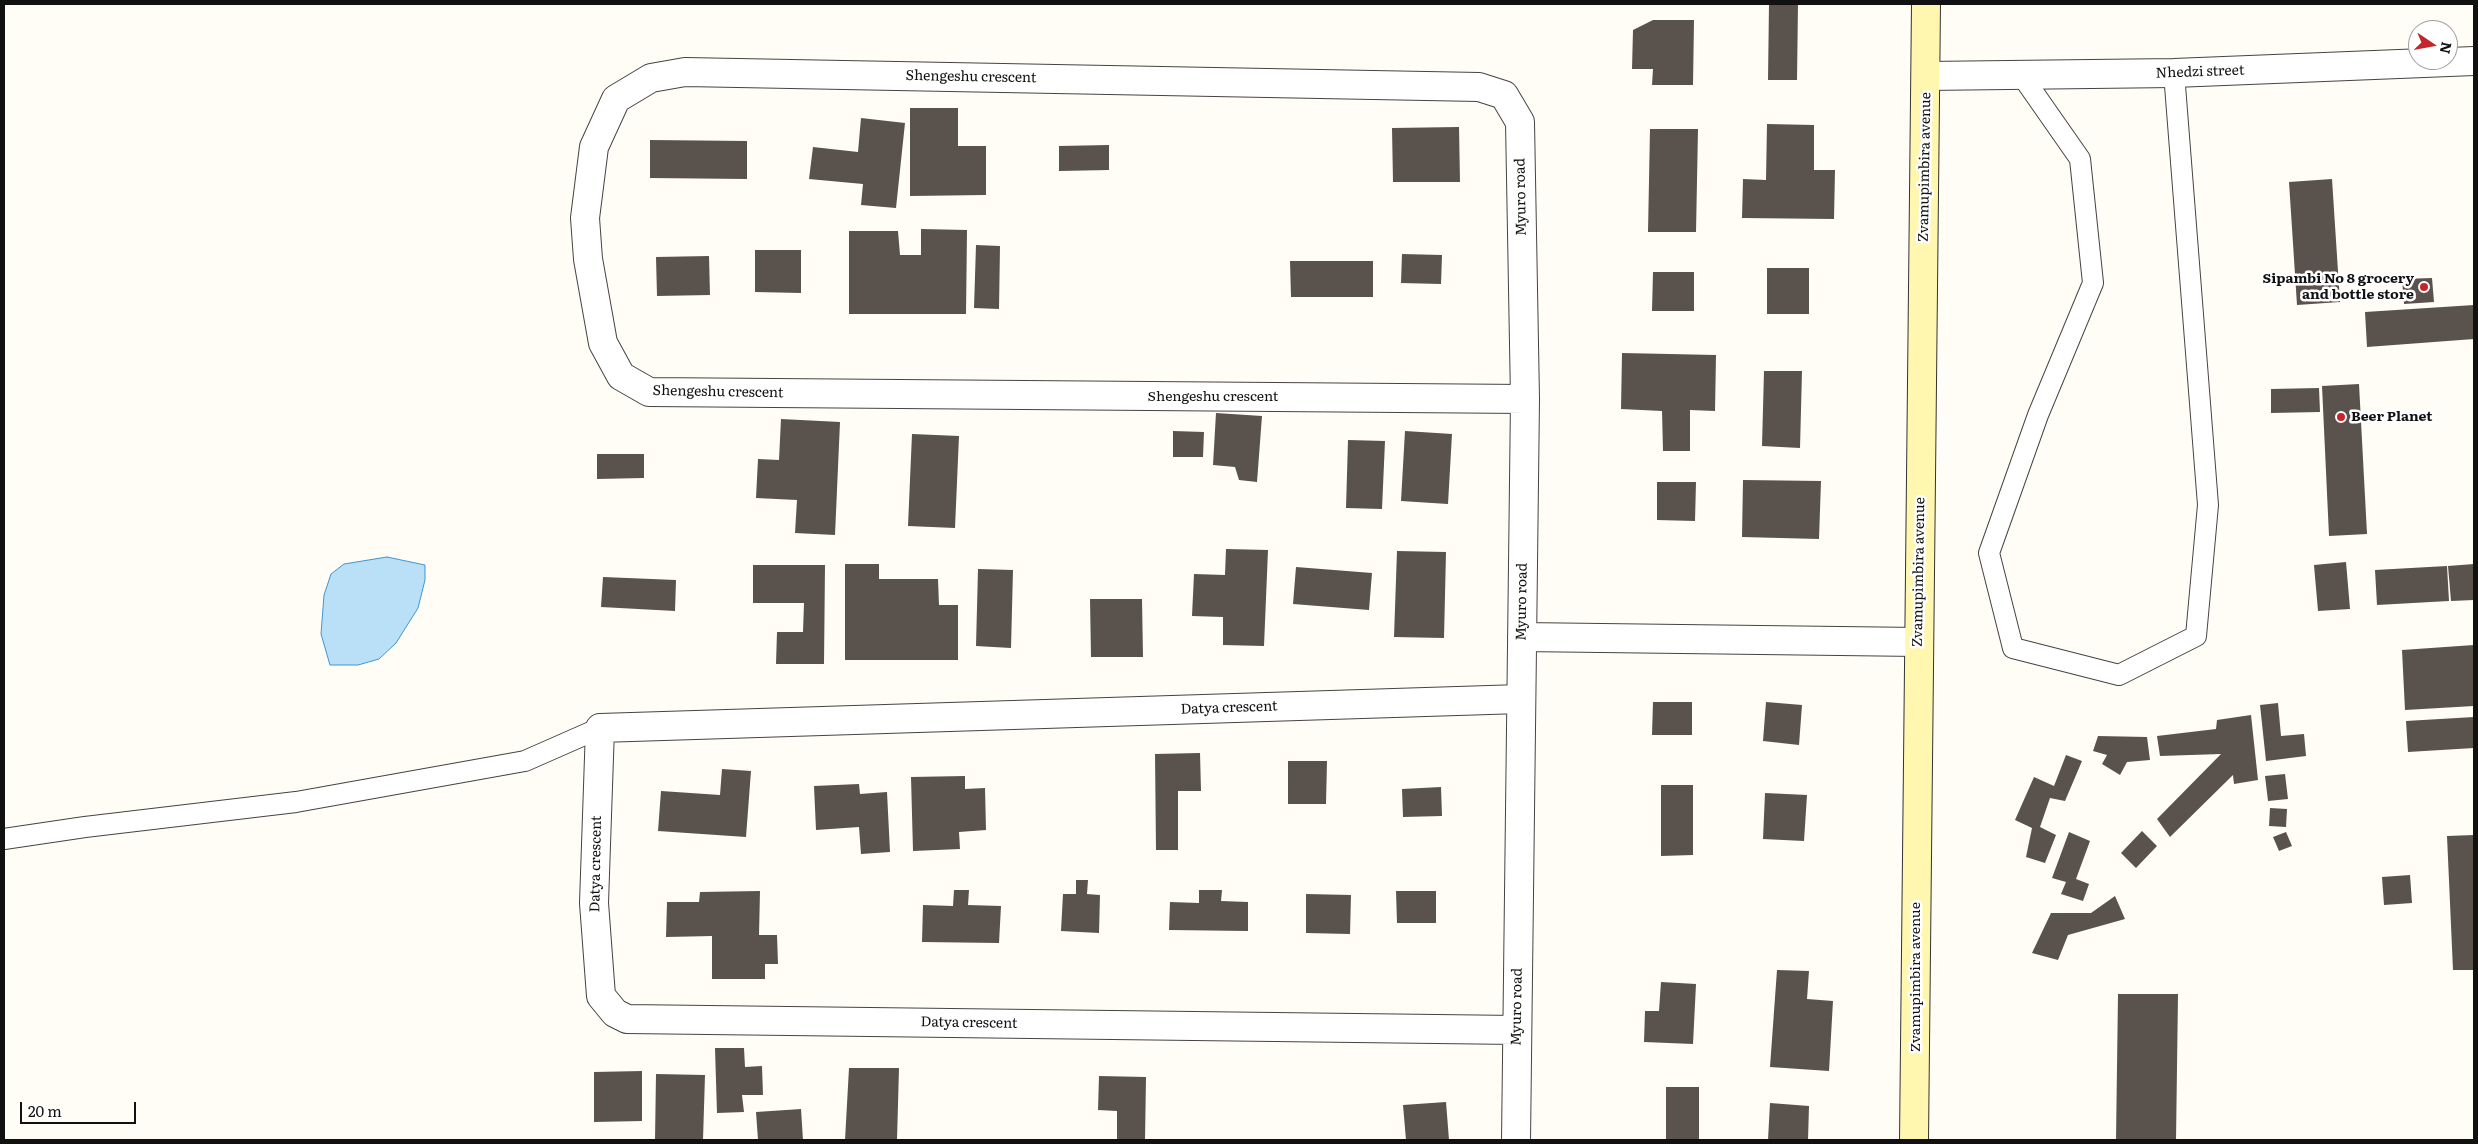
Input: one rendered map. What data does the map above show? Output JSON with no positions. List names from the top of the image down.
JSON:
{
  "streets": {
    "street": [
      "Nhedzi street",
      "Shengeshu crescent",
      "Zvamupimbira avenue",
      "Myuro road",
      "Datya crescent"
    ]
  },
  "crossings": [
    ["Nhedzi street", "Zvamupimbira avenue"],
    ["Shengeshu crescent", "Myuro road"],
    ["Myuro road", "Datya crescent"]
  ],
  "places": ["Sipambi No 8 grocery and bottle store", "Beer Planet"],
  "scale_bar": "20 m",
  "north": "right"
}
